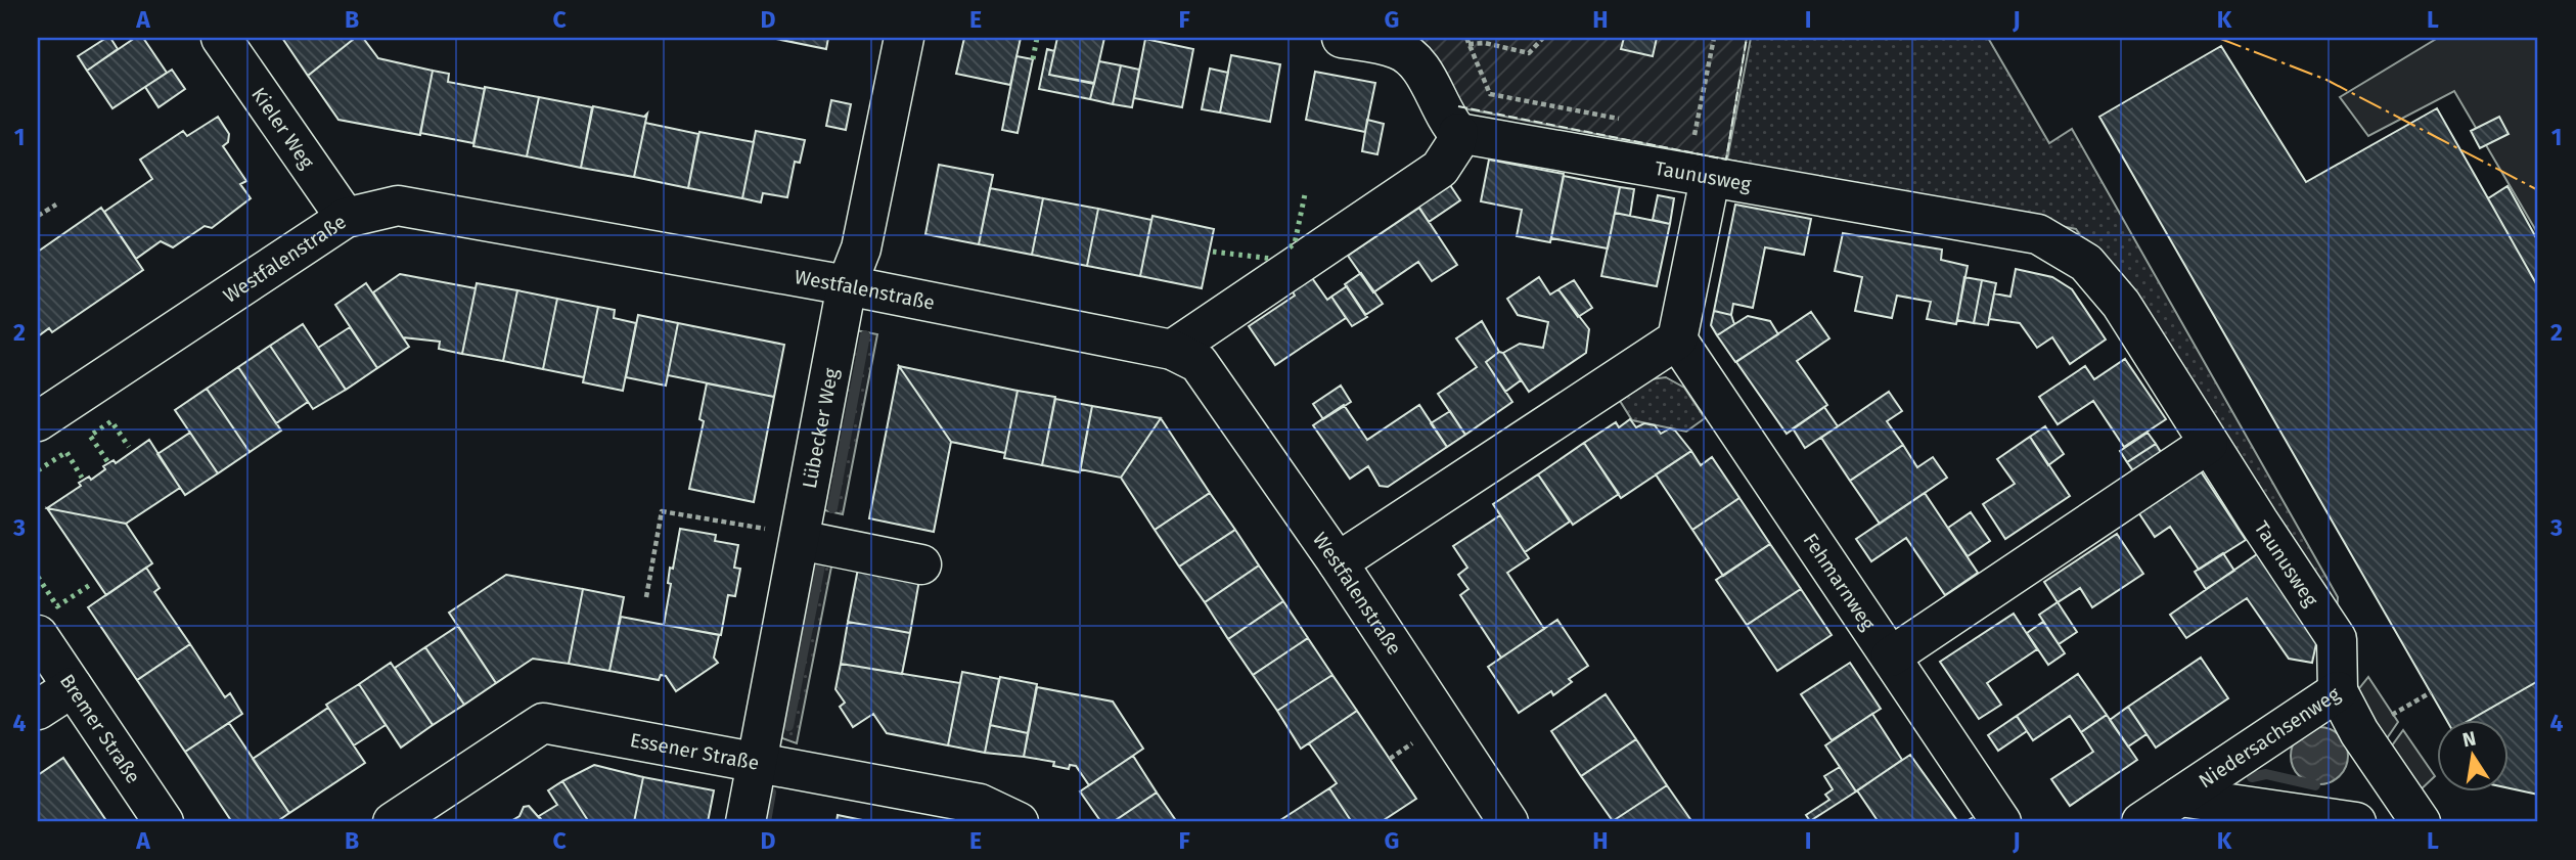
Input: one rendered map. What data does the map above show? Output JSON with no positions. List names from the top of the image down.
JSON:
{
  "streets": {
    "street": [
      "Kieler Weg",
      "Taunusweg",
      "Westfalenstraße",
      "Lübecker Weg",
      "Fehmarnweg",
      "Bremer Straße",
      "Niedersachsenweg",
      "Essener Straße"
    ]
  },
  "crossings": [
    ["Kieler Weg", "Westfalenstraße"],
    ["Taunusweg", "Niedersachsenweg"],
    ["Westfalenstraße", "Lübecker Weg"],
    ["Lübecker Weg", "Essener Straße"]
  ],
  "north": "top",
  "grid": {
    "columns": [
      "A",
      "B",
      "C",
      "D",
      "E",
      "F",
      "G",
      "H",
      "I",
      "J",
      "K",
      "L"
    ],
    "rows": [
      "1",
      "2",
      "3",
      "4"
    ]
  }
}
